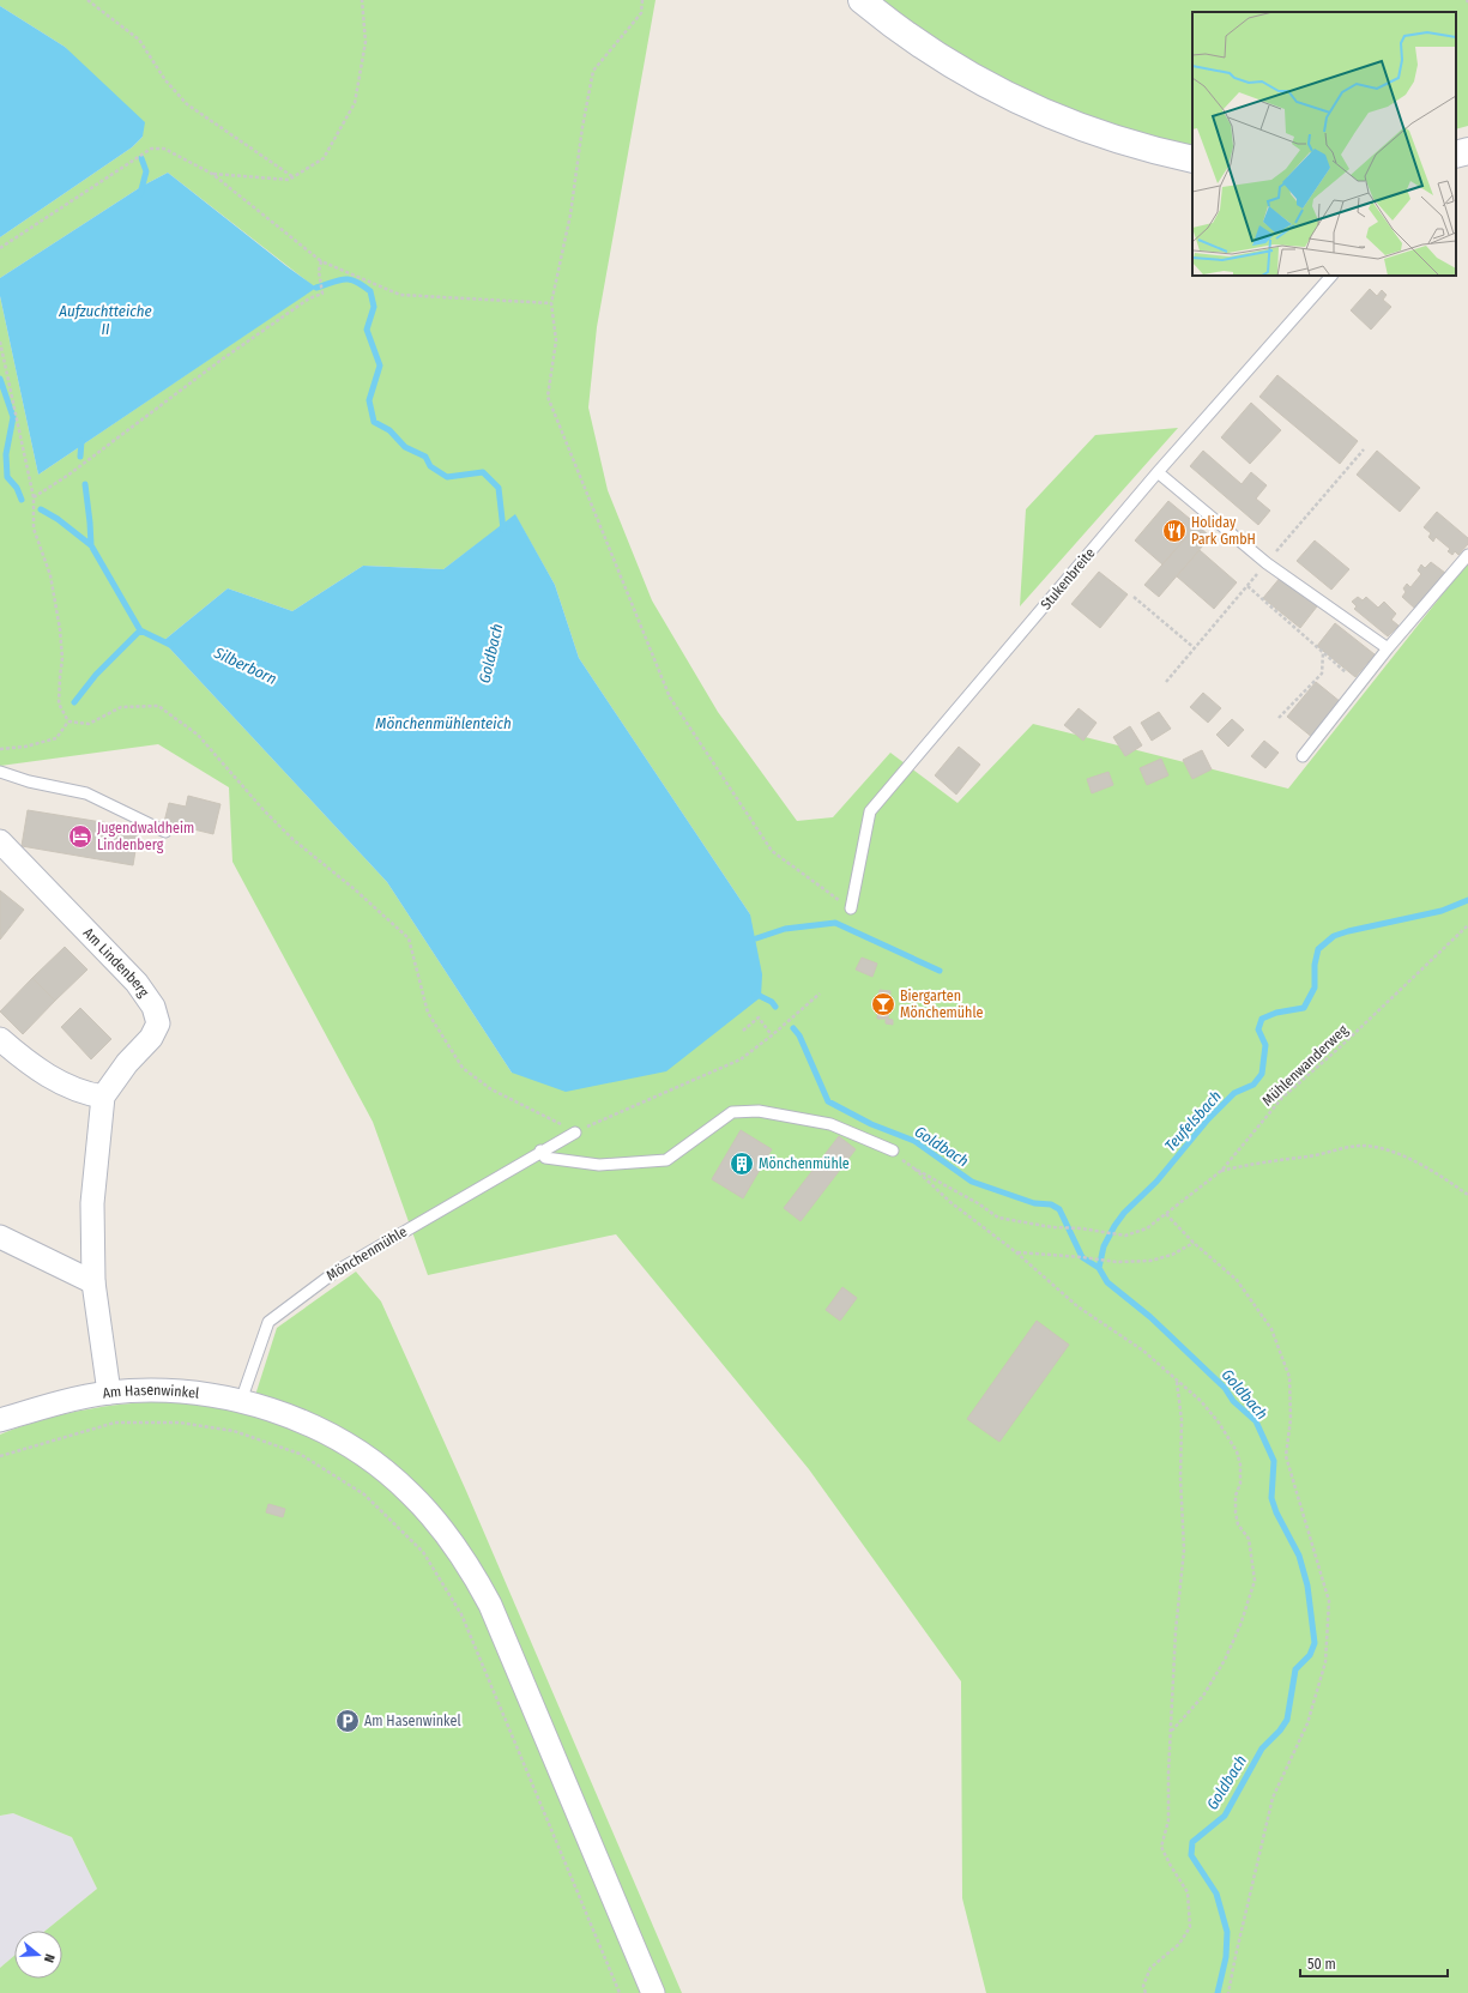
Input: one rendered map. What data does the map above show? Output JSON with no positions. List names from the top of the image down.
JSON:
{
  "streets": {
    "street": ["Am Lindenberg", "Am Hasenwinkel"],
    "lane": ["Stukenbreite", "Mönchenmühle"],
    "path": ["Mühlenwanderweg"]
  },
  "crossings": [
    ["Am Lindenberg", "Am Hasenwinkel"],
    ["Mönchenmühle", "Am Hasenwinkel"]
  ],
  "water": [
    "Aufzuchtteiche II",
    "Goldbach",
    "Silberborn",
    "Mönchenmühlenteich",
    "Teufelsbach"
  ],
  "places": {
    "restaurant": ["Holiday Park GmbH"],
    "hotel": ["Jugendwaldheim Lindenberg"],
    "bar": ["Biergarten Mönchemühle"],
    "building": ["Mönchenmühle"],
    "parking": ["Am Hasenwinkel"]
  },
  "scale_bar": "50 m",
  "north": "right"
}
